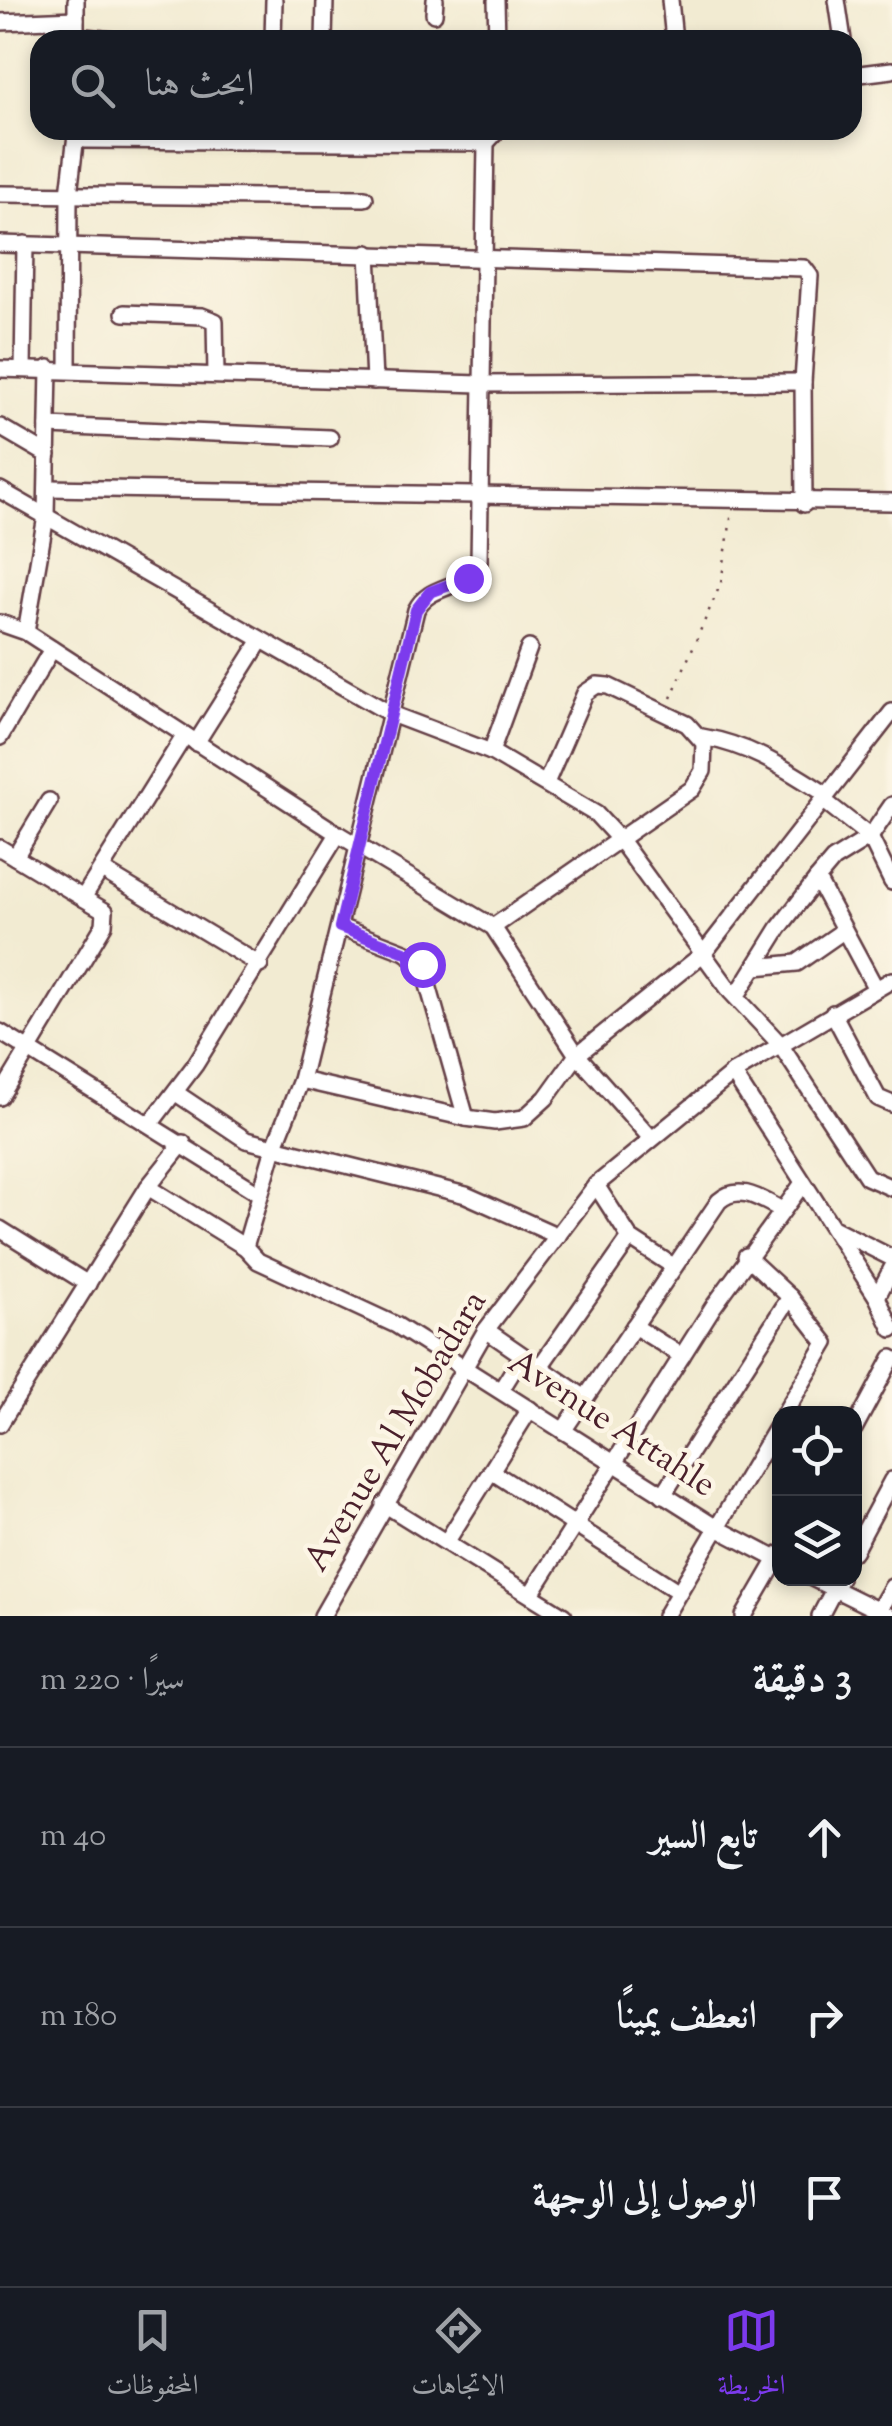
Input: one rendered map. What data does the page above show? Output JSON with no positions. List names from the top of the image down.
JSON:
{
  "streets": {
    "street": ["Avenue Attahle", "Avenue Al Mobadara"]
  },
  "crossings": [
    ["Avenue Attahle", "Avenue Al Mobadara"]
  ],
  "page": {
    "search": "ابحث هنا",
    "heading": ["3 دقيقة", "سيرًا · 220 m"],
    "list": [
      ["تابع السير", "40 m"],
      ["انعطف يمينًا", "180 m"],
      "الوصول إلى الوجهة"
    ],
    "nav": ["الخريطة", "الاتجاهات", "المحفوظات"]
  }
}
